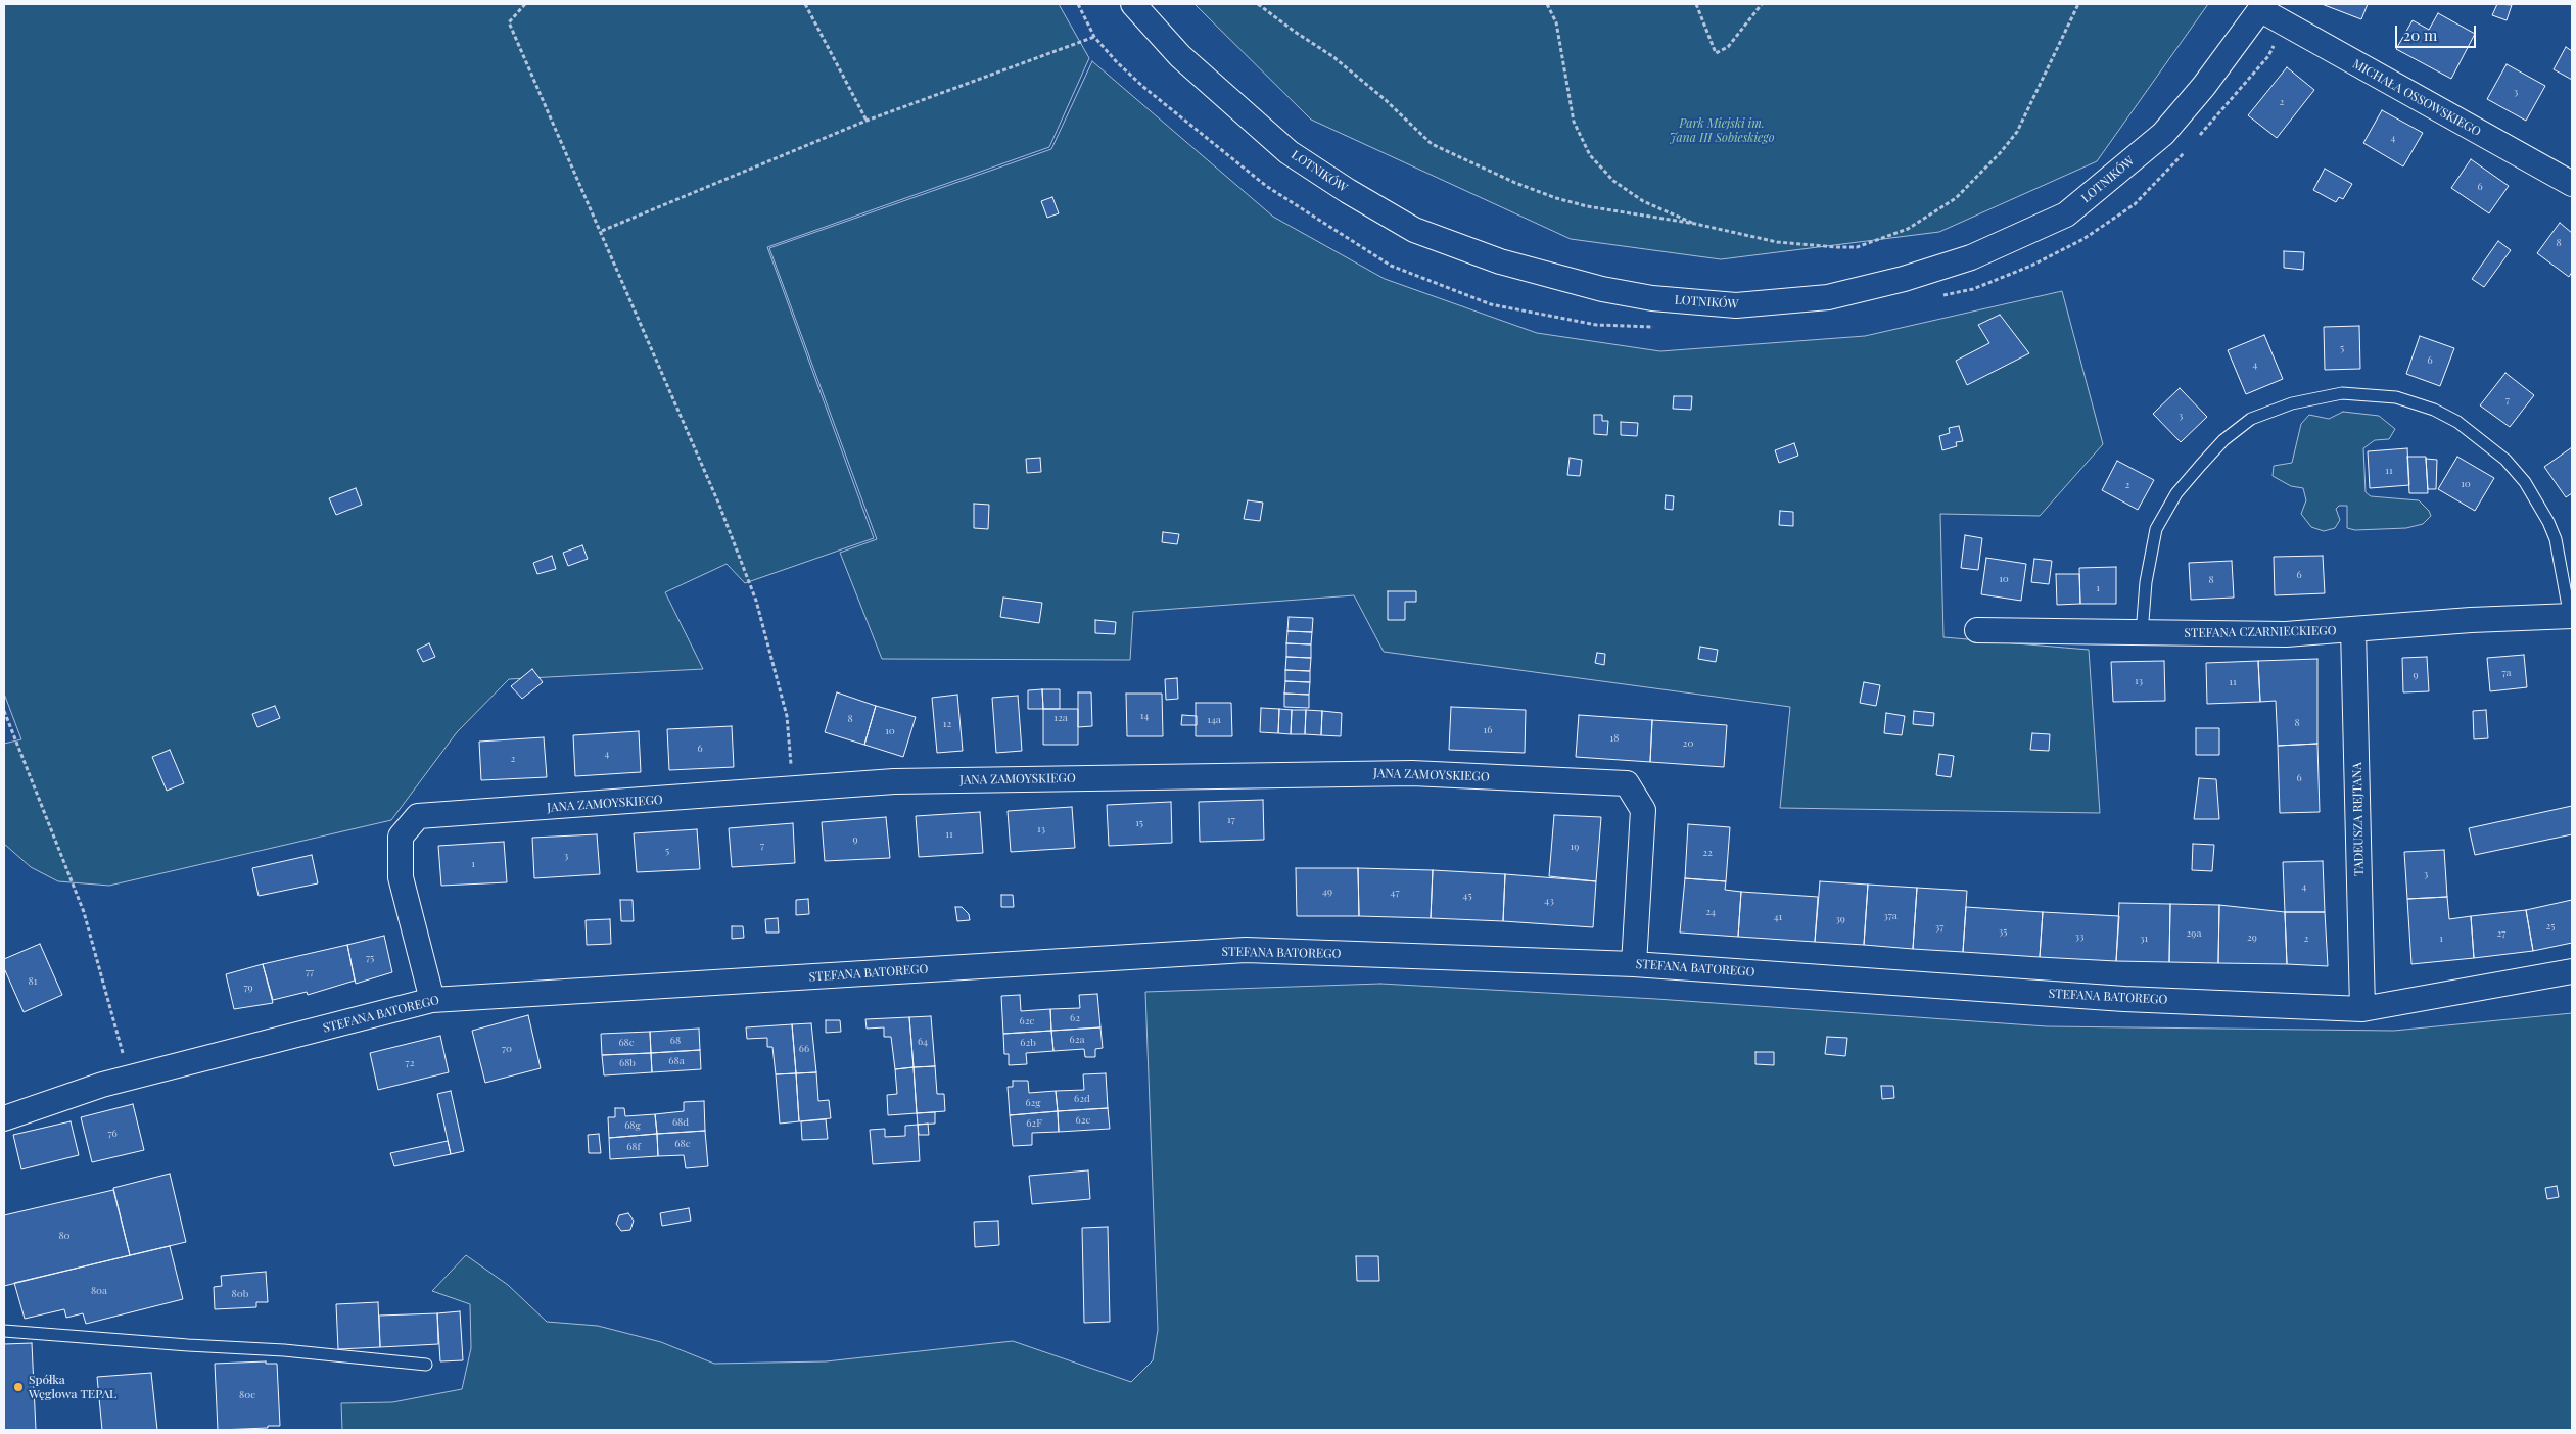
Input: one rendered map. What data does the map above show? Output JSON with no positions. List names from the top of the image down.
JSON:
{
  "streets": {
    "street": [
      "MICHAŁA OSSOWSKIEGO",
      "LOTNIKÓW",
      "STEFANA CZARNIECKIEGO",
      "JANA ZAMOYSKIEGO",
      "TADEUSZA REJTANA",
      "STEFANA BATOREGO"
    ]
  },
  "crossings": [
    ["MICHAŁA OSSOWSKIEGO", "LOTNIKÓW"],
    ["STEFANA CZARNIECKIEGO", "TADEUSZA REJTANA"],
    ["JANA ZAMOYSKIEGO", "STEFANA BATOREGO"],
    ["TADEUSZA REJTANA", "STEFANA BATOREGO"]
  ],
  "parks": ["Park Miejski im. Jana III Sobieskiego"],
  "places": ["Spółka Węglowa TEPAL"],
  "house_numbers": [
    "3",
    "2",
    "4",
    "6",
    "8",
    "5",
    "6",
    "4",
    "7",
    "3",
    "11",
    "10",
    "2",
    "6",
    "10",
    "8",
    "1",
    "7a",
    "9",
    "13",
    "11",
    "14",
    "12a",
    "8",
    "14a",
    "8",
    "12",
    "16",
    "10",
    "18",
    "20",
    "6",
    "4",
    "2",
    "6",
    "17",
    "15",
    "13",
    "11",
    "9",
    "7",
    "19",
    "5",
    "22",
    "3",
    "1",
    "3",
    "4",
    "49",
    "47",
    "45",
    "43",
    "24",
    "37a",
    "41",
    "39",
    "25",
    "37",
    "35",
    "29a",
    "27",
    "33",
    "29",
    "31",
    "2",
    "1",
    "75",
    "77",
    "81",
    "79",
    "62",
    "62c",
    "62a",
    "68",
    "64",
    "68c",
    "62b",
    "70",
    "66",
    "68a",
    "72",
    "68b",
    "62d",
    "62g",
    "62e",
    "68d",
    "62F",
    "68g",
    "76",
    "68e",
    "68f",
    "80",
    "80a",
    "80b",
    "80c"
  ],
  "scale_bar": "20 m"
}
